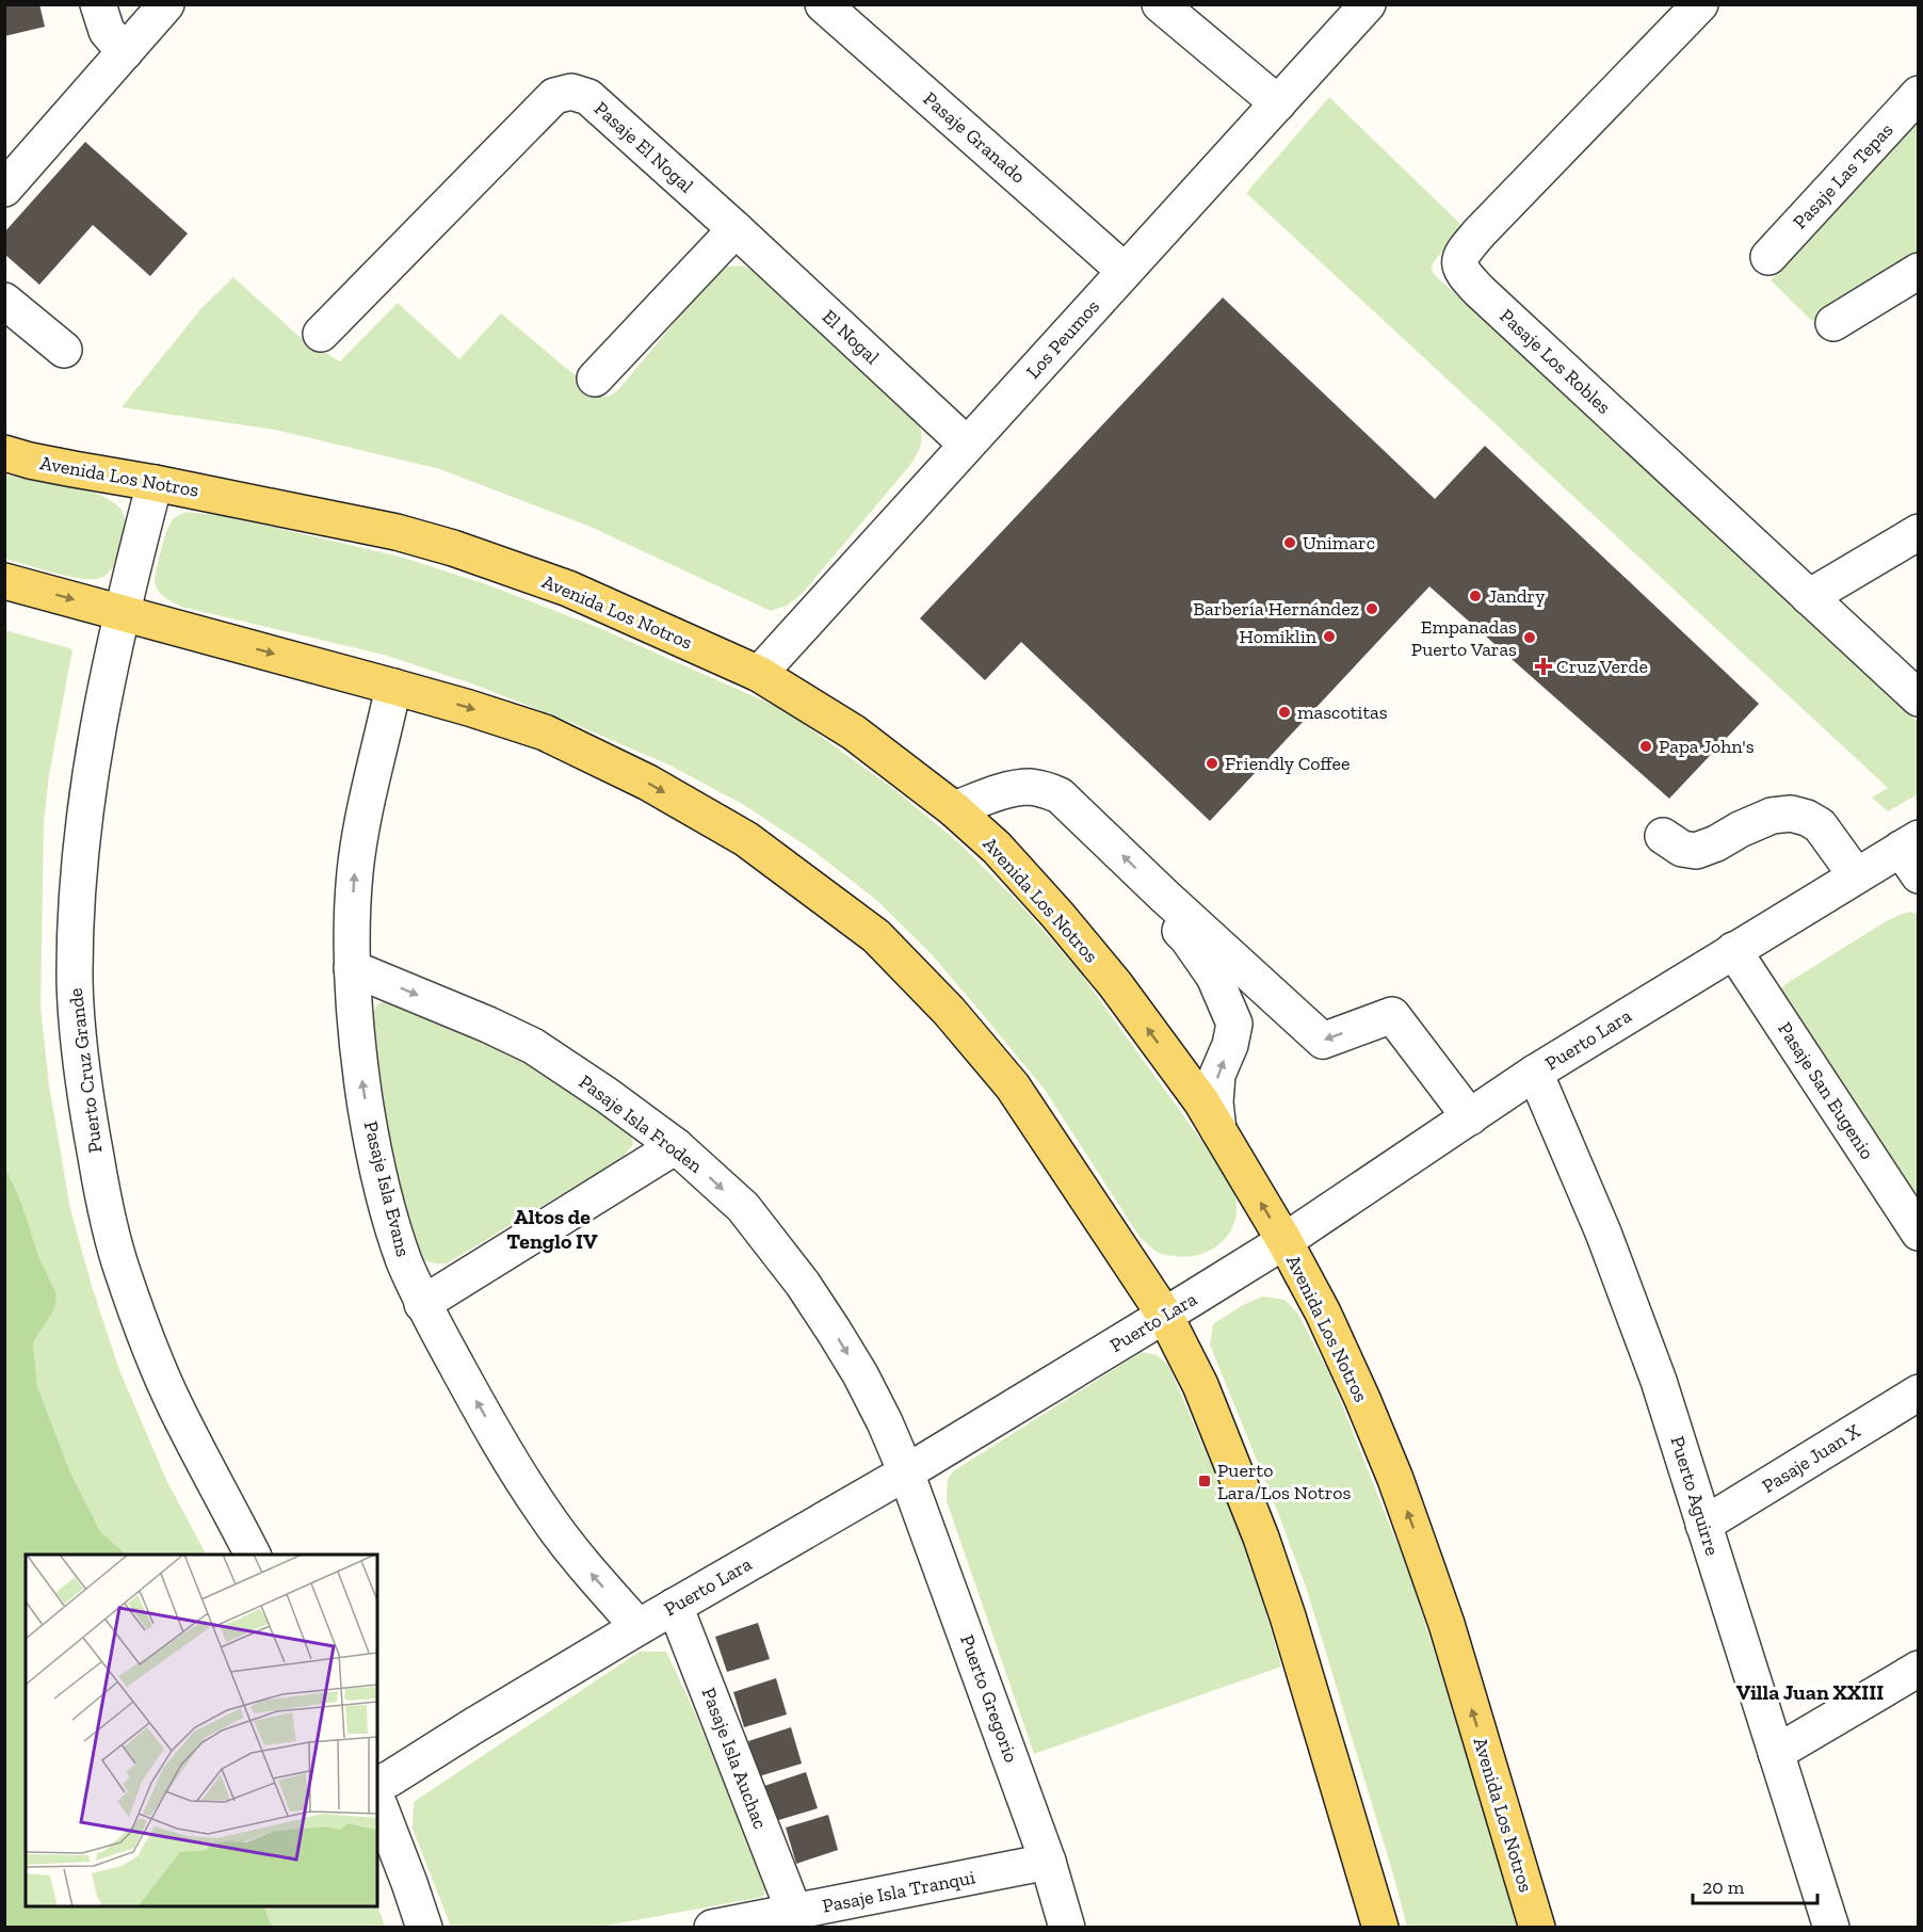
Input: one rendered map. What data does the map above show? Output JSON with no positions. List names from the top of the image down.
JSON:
{
  "streets": {
    "main road": ["Avenida Los Notros"],
    "street": [
      "Pasaje Granado",
      "Pasaje El Nogal",
      "Pasaje Las Tepas",
      "El Nogal",
      "Los Peumos",
      "Pasaje Los Robles",
      "Puerto Lara",
      "Puerto Cruz Grande",
      "Pasaje San Eugenio",
      "Pasaje Isla Froden",
      "Pasaje Isla Evans",
      "Pasaje Juan X",
      "Puerto Aguirre",
      "Puerto Gregorio",
      "Pasaje Isla Auchac",
      "Pasaje Isla Tranqui"
    ]
  },
  "crossings": [
    ["Pasaje Granado", "Los Peumos"],
    ["Pasaje El Nogal", "El Nogal"],
    ["El Nogal", "Los Peumos"],
    ["Los Peumos", "Avenida Los Notros"],
    ["Avenida Los Notros", "Puerto Lara"],
    ["Avenida Los Notros", "Puerto Cruz Grande"],
    ["Puerto Lara", "Pasaje San Eugenio"],
    ["Puerto Lara", "Pasaje Isla Froden"],
    ["Puerto Lara", "Pasaje Isla Evans"],
    ["Puerto Lara", "Puerto Aguirre"],
    ["Puerto Lara", "Puerto Gregorio"],
    ["Puerto Lara", "Pasaje Isla Auchac"],
    ["Pasaje Isla Froden", "Pasaje Isla Evans"],
    ["Pasaje Isla Froden", "Puerto Gregorio"],
    ["Pasaje Juan X", "Puerto Aguirre"],
    ["Puerto Gregorio", "Pasaje Isla Tranqui"],
    ["Pasaje Isla Auchac", "Pasaje Isla Tranqui"]
  ],
  "one_way": ["Pasaje Isla Froden", "Pasaje Isla Evans"],
  "districts": ["Altos de Tenglo IV", "Villa Juan XXIII"],
  "places": {
    "other": [
      "Unimarc",
      "Jandry",
      "Barbería Hernández",
      "Homiklin",
      "Empanadas Puerto Varas",
      "mascotitas",
      "Papa John's",
      "Friendly Coffee"
    ],
    "health": ["Cruz Verde"],
    "transit": ["Puerto Lara/Los Notros"]
  },
  "scale_bar": "20 m"
}
